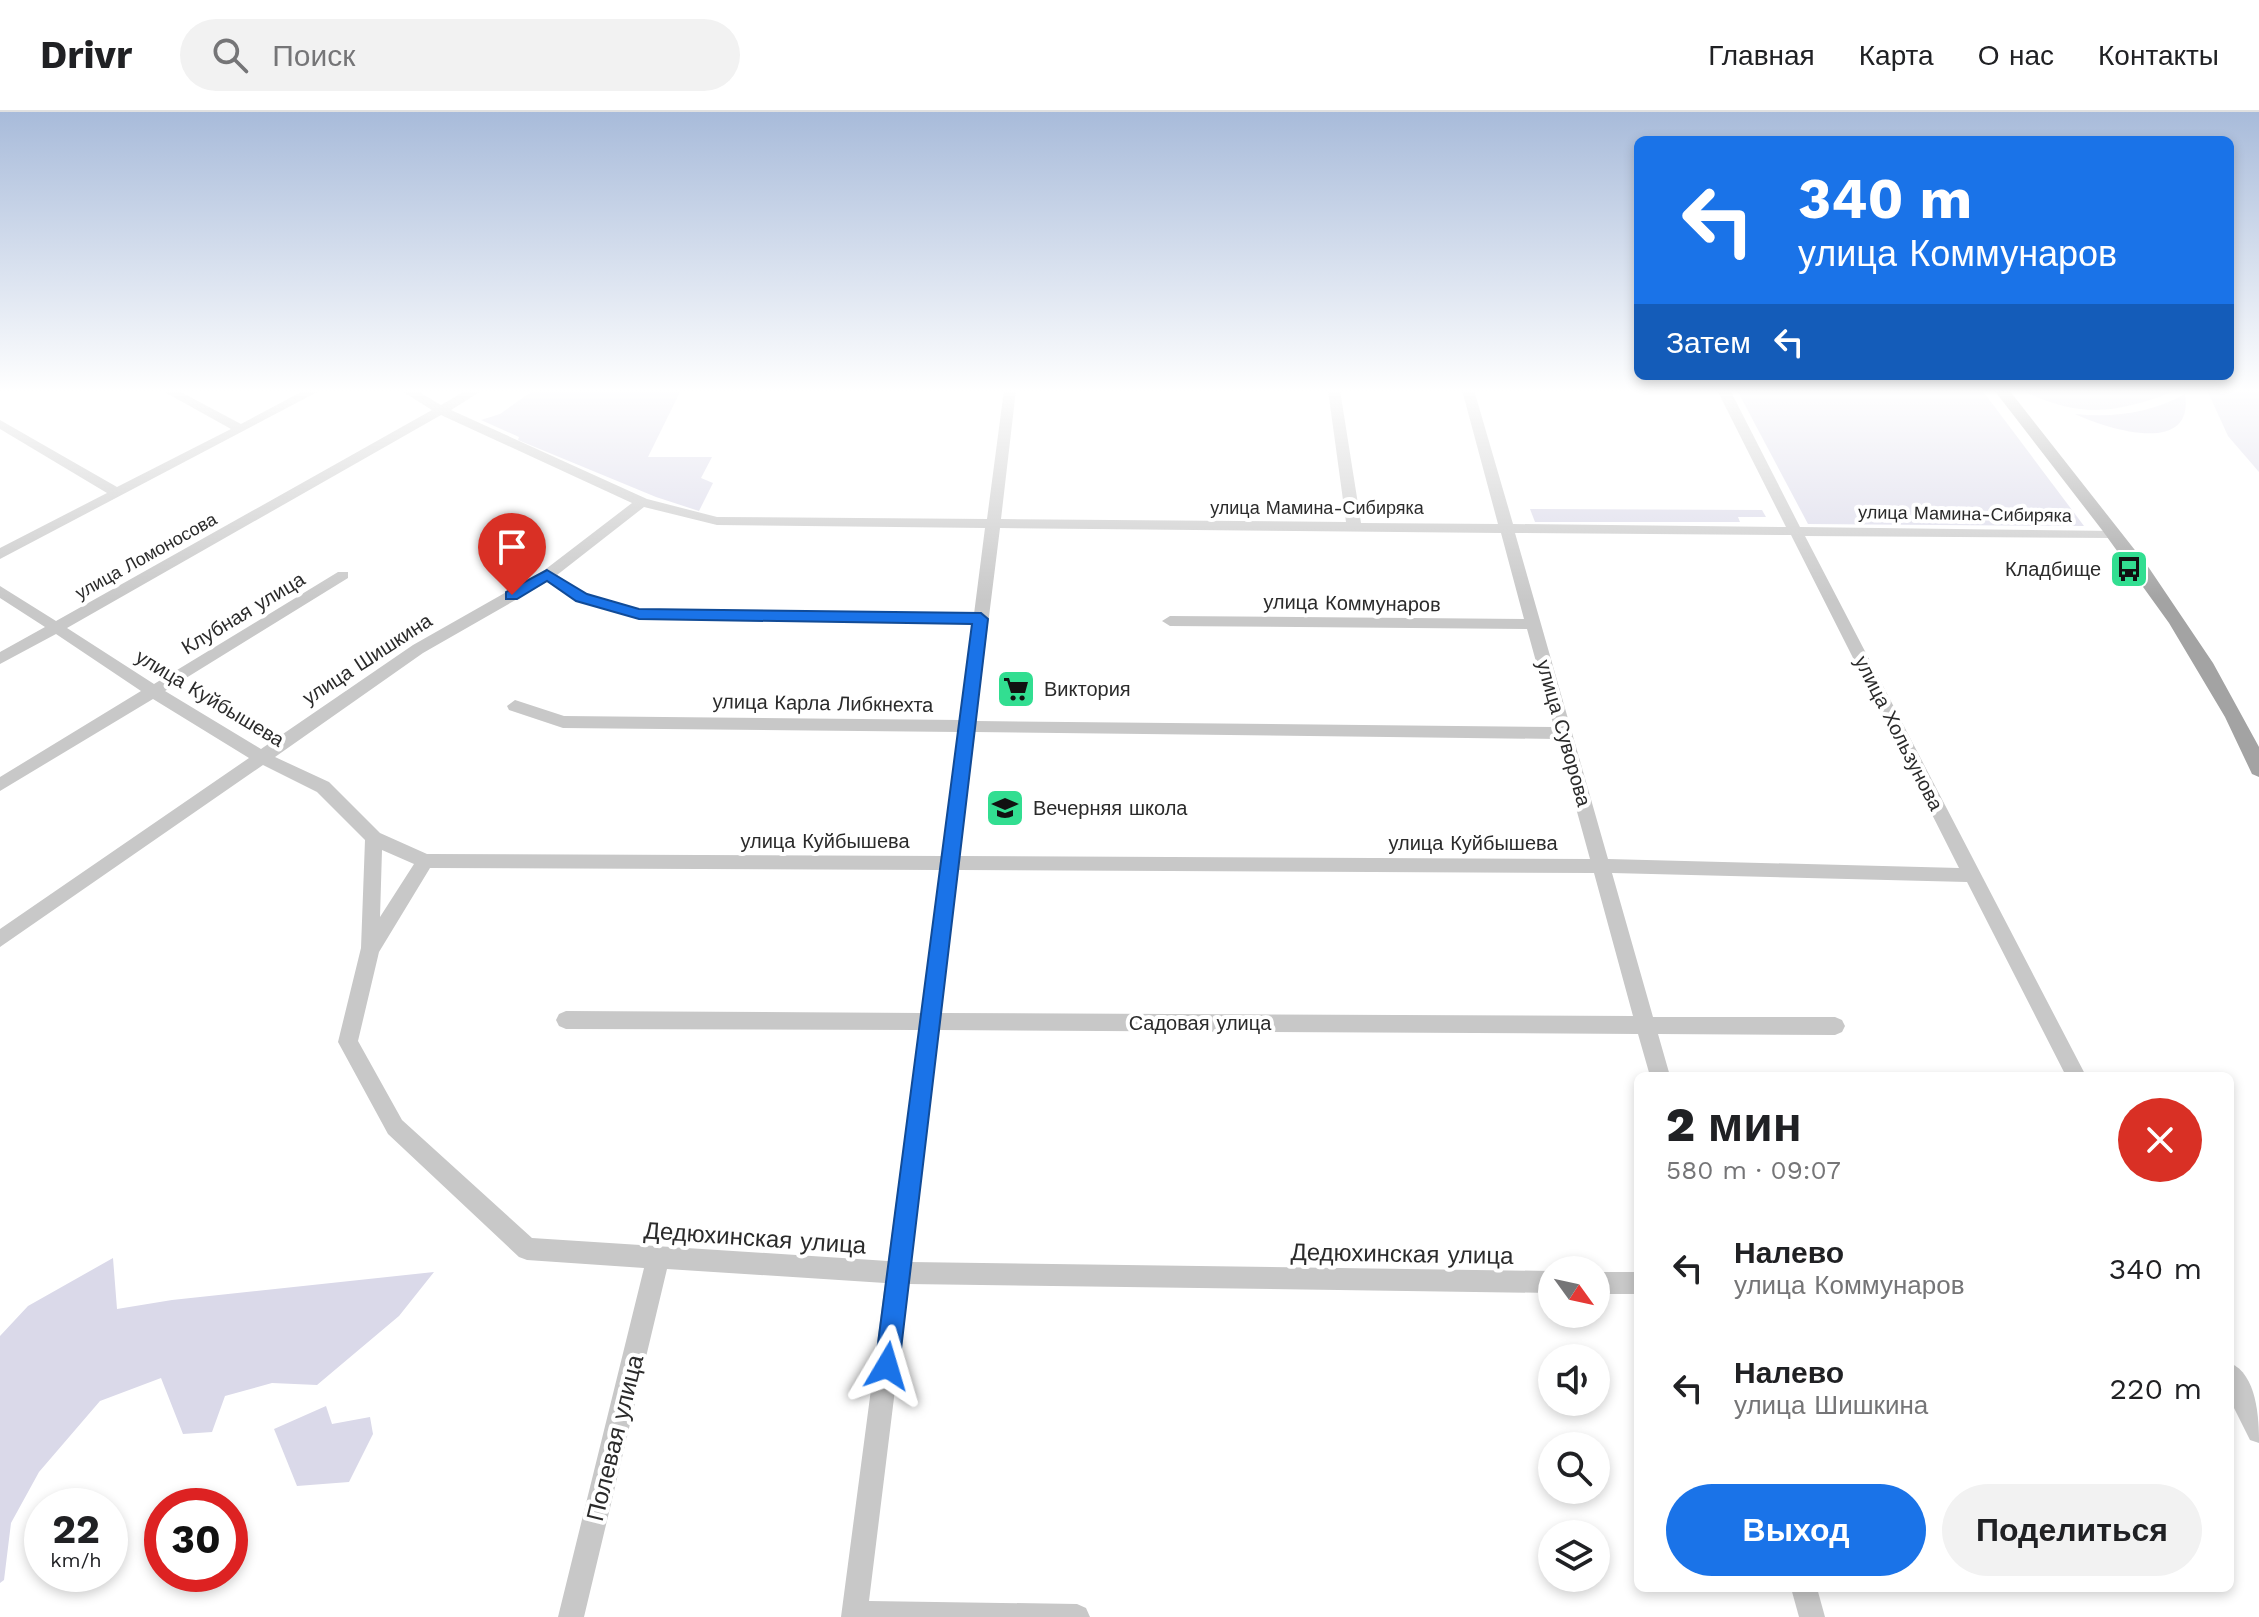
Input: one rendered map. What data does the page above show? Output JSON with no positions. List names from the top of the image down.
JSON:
{
  "streets": {
    "street": [
      "улица Мамина-Сибиряка",
      "улица Ломоносова",
      "улица Коммунаров",
      "Клубная улица",
      "улица Шишкина",
      "улица Куйбышева",
      "улица Карла Либкнехта",
      "улица Суворова",
      "улица Хользунова",
      "Садовая улица",
      "Дедюхинская улица",
      "Полевая улица"
    ]
  },
  "crossings": [
    ["улица Мамина-Сибиряка", "улица Шишкина"],
    ["улица Мамина-Сибиряка", "улица Суворова"],
    ["улица Мамина-Сибиряка", "улица Хользунова"],
    ["улица Ломоносова", "улица Куйбышева"],
    ["улица Коммунаров", "улица Суворова"],
    ["Клубная улица", "улица Куйбышева"],
    ["улица Шишкина", "улица Куйбышева"],
    ["улица Куйбышева", "улица Суворова"],
    ["улица Куйбышева", "улица Хользунова"],
    ["улица Куйбышева", "Дедюхинская улица"],
    ["улица Карла Либкнехта", "улица Суворова"],
    ["улица Суворова", "Садовая улица"],
    ["Дедюхинская улица", "Полевая улица"]
  ],
  "places": {
    "bus stop": ["Кладбище"],
    "supermarket": ["Виктория"],
    "school or university": ["Вечерняя школа"]
  },
  "north": "bottom right",
  "page": {
    "header": "Drivr",
    "search": "Поиск",
    "nav": [
      "Главная",
      "Карта",
      "О нас",
      "Контакты"
    ],
    "turn": ["340 m", "улица Коммунаров"],
    "then": "Затем",
    "heading": ["2 мин", "580 m · 09:07"],
    "list": [
      {
        "name": "Налево",
        "note": "улица Коммунаров",
        "value": "340 m"
      },
      {
        "name": "Налево",
        "note": "улица Шишкина",
        "value": "220 m"
      }
    ],
    "buttons": ["Выход", "Поделиться"],
    "speed": "22 km/h",
    "limit": "30"
  }
}
